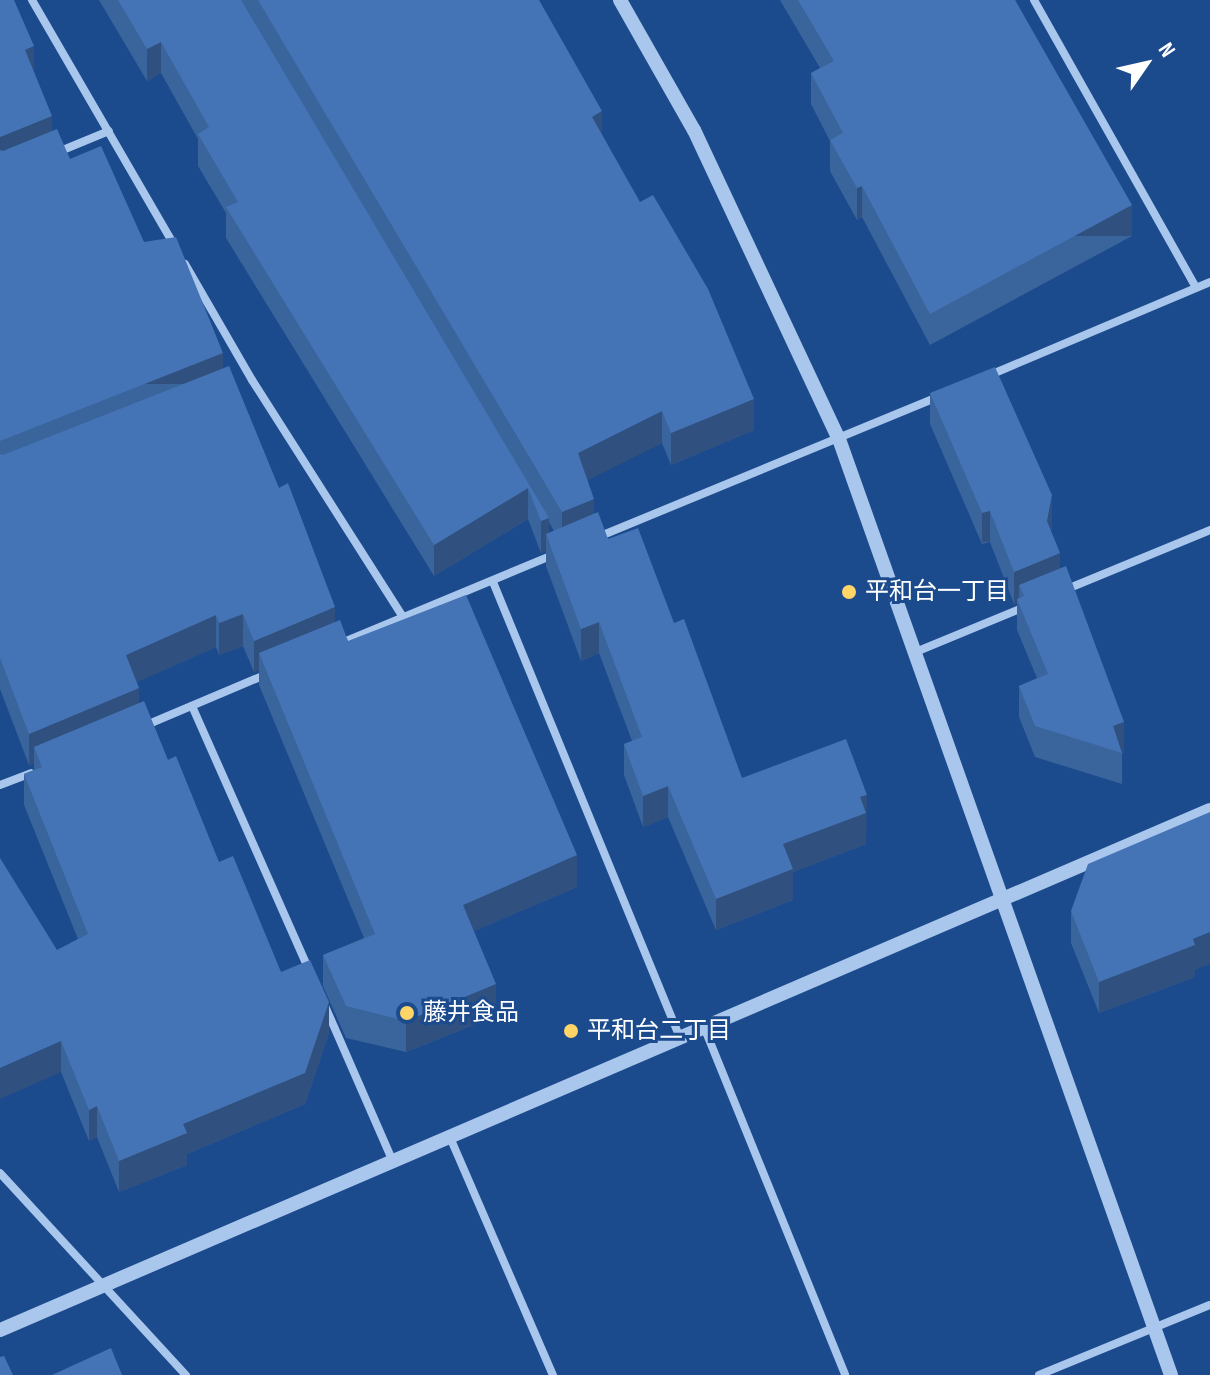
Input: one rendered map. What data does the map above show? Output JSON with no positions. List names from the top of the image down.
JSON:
{
  "places": ["平和台一丁目", "藤井食品", "平和台二丁目"],
  "north": "top right"
}
